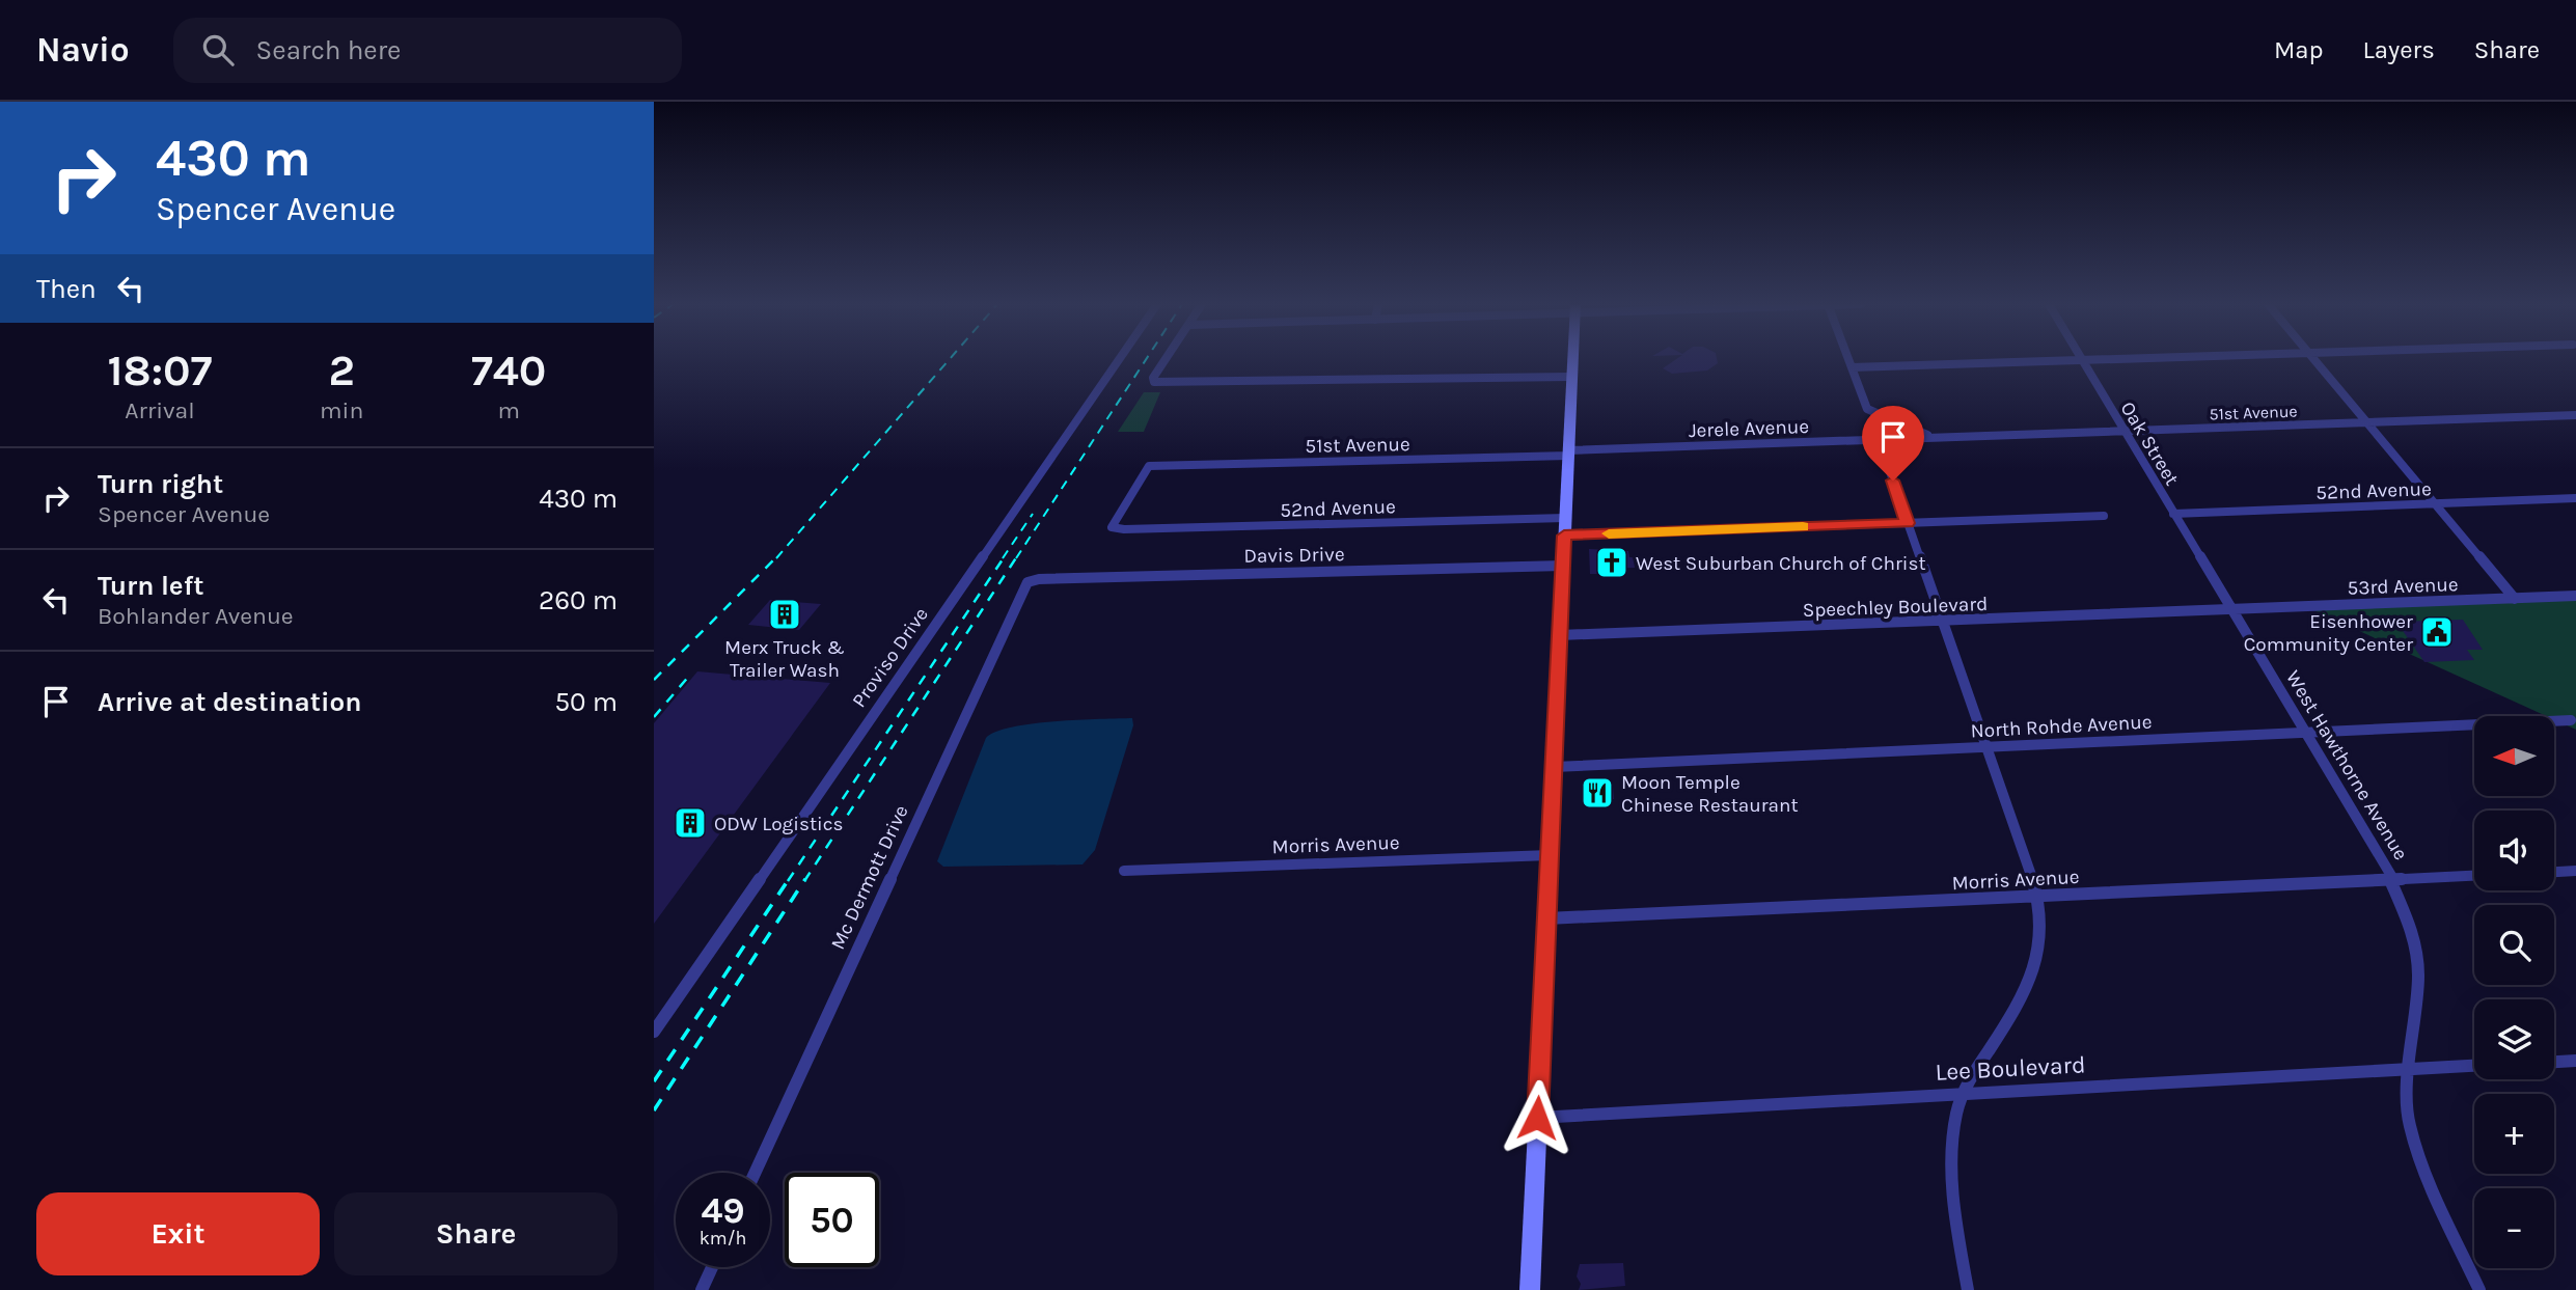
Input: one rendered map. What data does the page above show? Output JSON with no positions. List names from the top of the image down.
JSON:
{
  "streets": {
    "street": [
      "51st Avenue",
      "Jerele Avenue",
      "Oak Street",
      "52nd Avenue",
      "Davis Drive",
      "53rd Avenue",
      "Speechley Boulevard",
      "Proviso Drive",
      "North Rohde Avenue",
      "West Hawthorne Avenue",
      "Morris Avenue",
      "Mc Dermott Drive",
      "Lee Boulevard"
    ]
  },
  "crossings": [
    ["51st Avenue", "Jerele Avenue"],
    ["51st Avenue", "Oak Street"],
    ["51st Avenue", "52nd Avenue"],
    ["Oak Street", "52nd Avenue"],
    ["Oak Street", "West Hawthorne Avenue"],
    ["Davis Drive", "Mc Dermott Drive"],
    ["53rd Avenue", "Speechley Boulevard"],
    ["53rd Avenue", "West Hawthorne Avenue"],
    ["Speechley Boulevard", "West Hawthorne Avenue"],
    ["North Rohde Avenue", "West Hawthorne Avenue"],
    ["West Hawthorne Avenue", "Morris Avenue"],
    ["West Hawthorne Avenue", "Lee Boulevard"]
  ],
  "places": {
    "church": ["West Suburban Church of Christ"],
    "building": ["Merx Truck & Trailer Wash", "ODW Logistics"],
    "public building": ["Eisenhower Community Center"],
    "restaurant": ["Moon Temple Chinese Restaurant"]
  },
  "north": "left",
  "page": {
    "header": "Navio",
    "search": "Search here",
    "nav": ["Map", "Layers", "Share"],
    "turn": ["430 m", "Spencer Avenue"],
    "then": "Then",
    "eta": [
      "18:07",
      "Arrival",
      "2",
      "min",
      "740",
      "m"
    ],
    "list": [
      {
        "name": "Turn right",
        "note": "Spencer Avenue",
        "value": "430 m"
      },
      {
        "name": "Turn left",
        "note": "Bohlander Avenue",
        "value": "260 m"
      },
      {
        "name": "Arrive at destination",
        "value": "50 m"
      }
    ],
    "map_buttons": ["+", "−"],
    "speed": "49 km/h",
    "limit": "50",
    "buttons": ["Exit", "Share"]
  }
}
